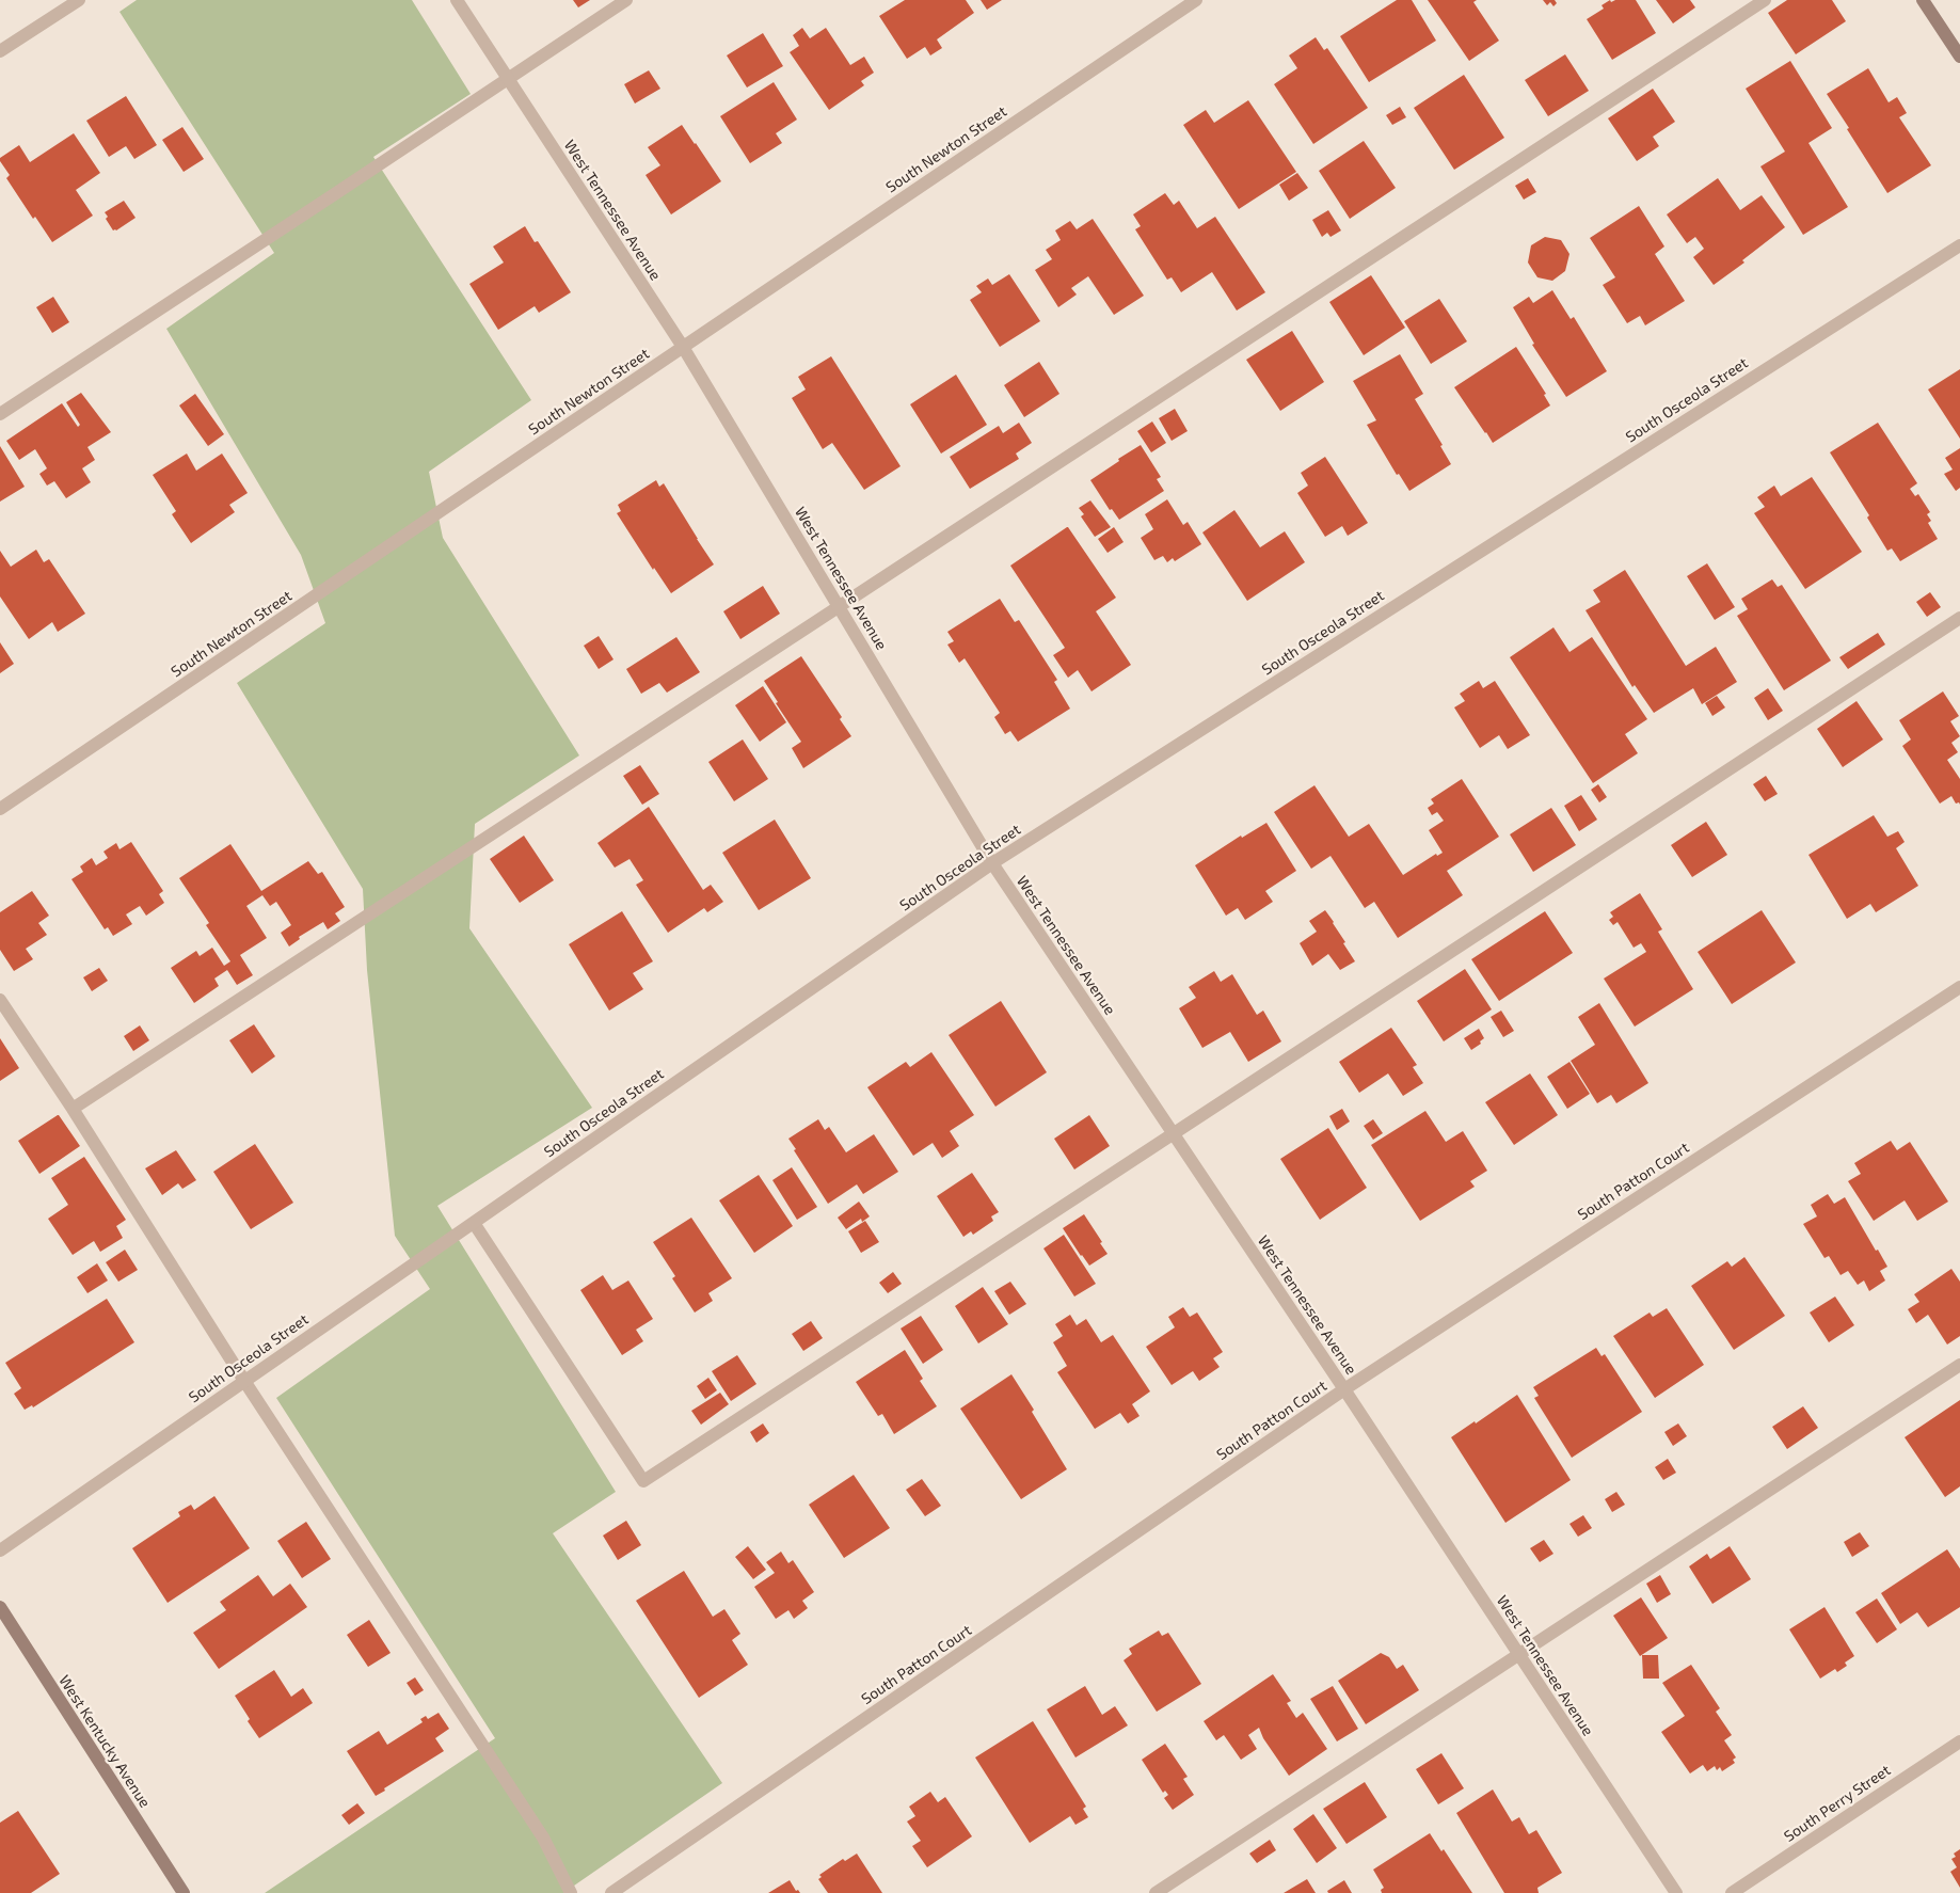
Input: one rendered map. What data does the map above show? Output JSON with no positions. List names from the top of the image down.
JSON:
{
  "streets": {
    "street": [
      "South Newton Street",
      "West Tennessee Avenue",
      "South Osceola Street",
      "South Patton Court",
      "West Kentucky Avenue",
      "South Perry Street"
    ]
  },
  "crossings": [
    ["South Newton Street", "West Tennessee Avenue"],
    ["West Tennessee Avenue", "South Osceola Street"],
    ["West Tennessee Avenue", "South Patton Court"]
  ]
}
